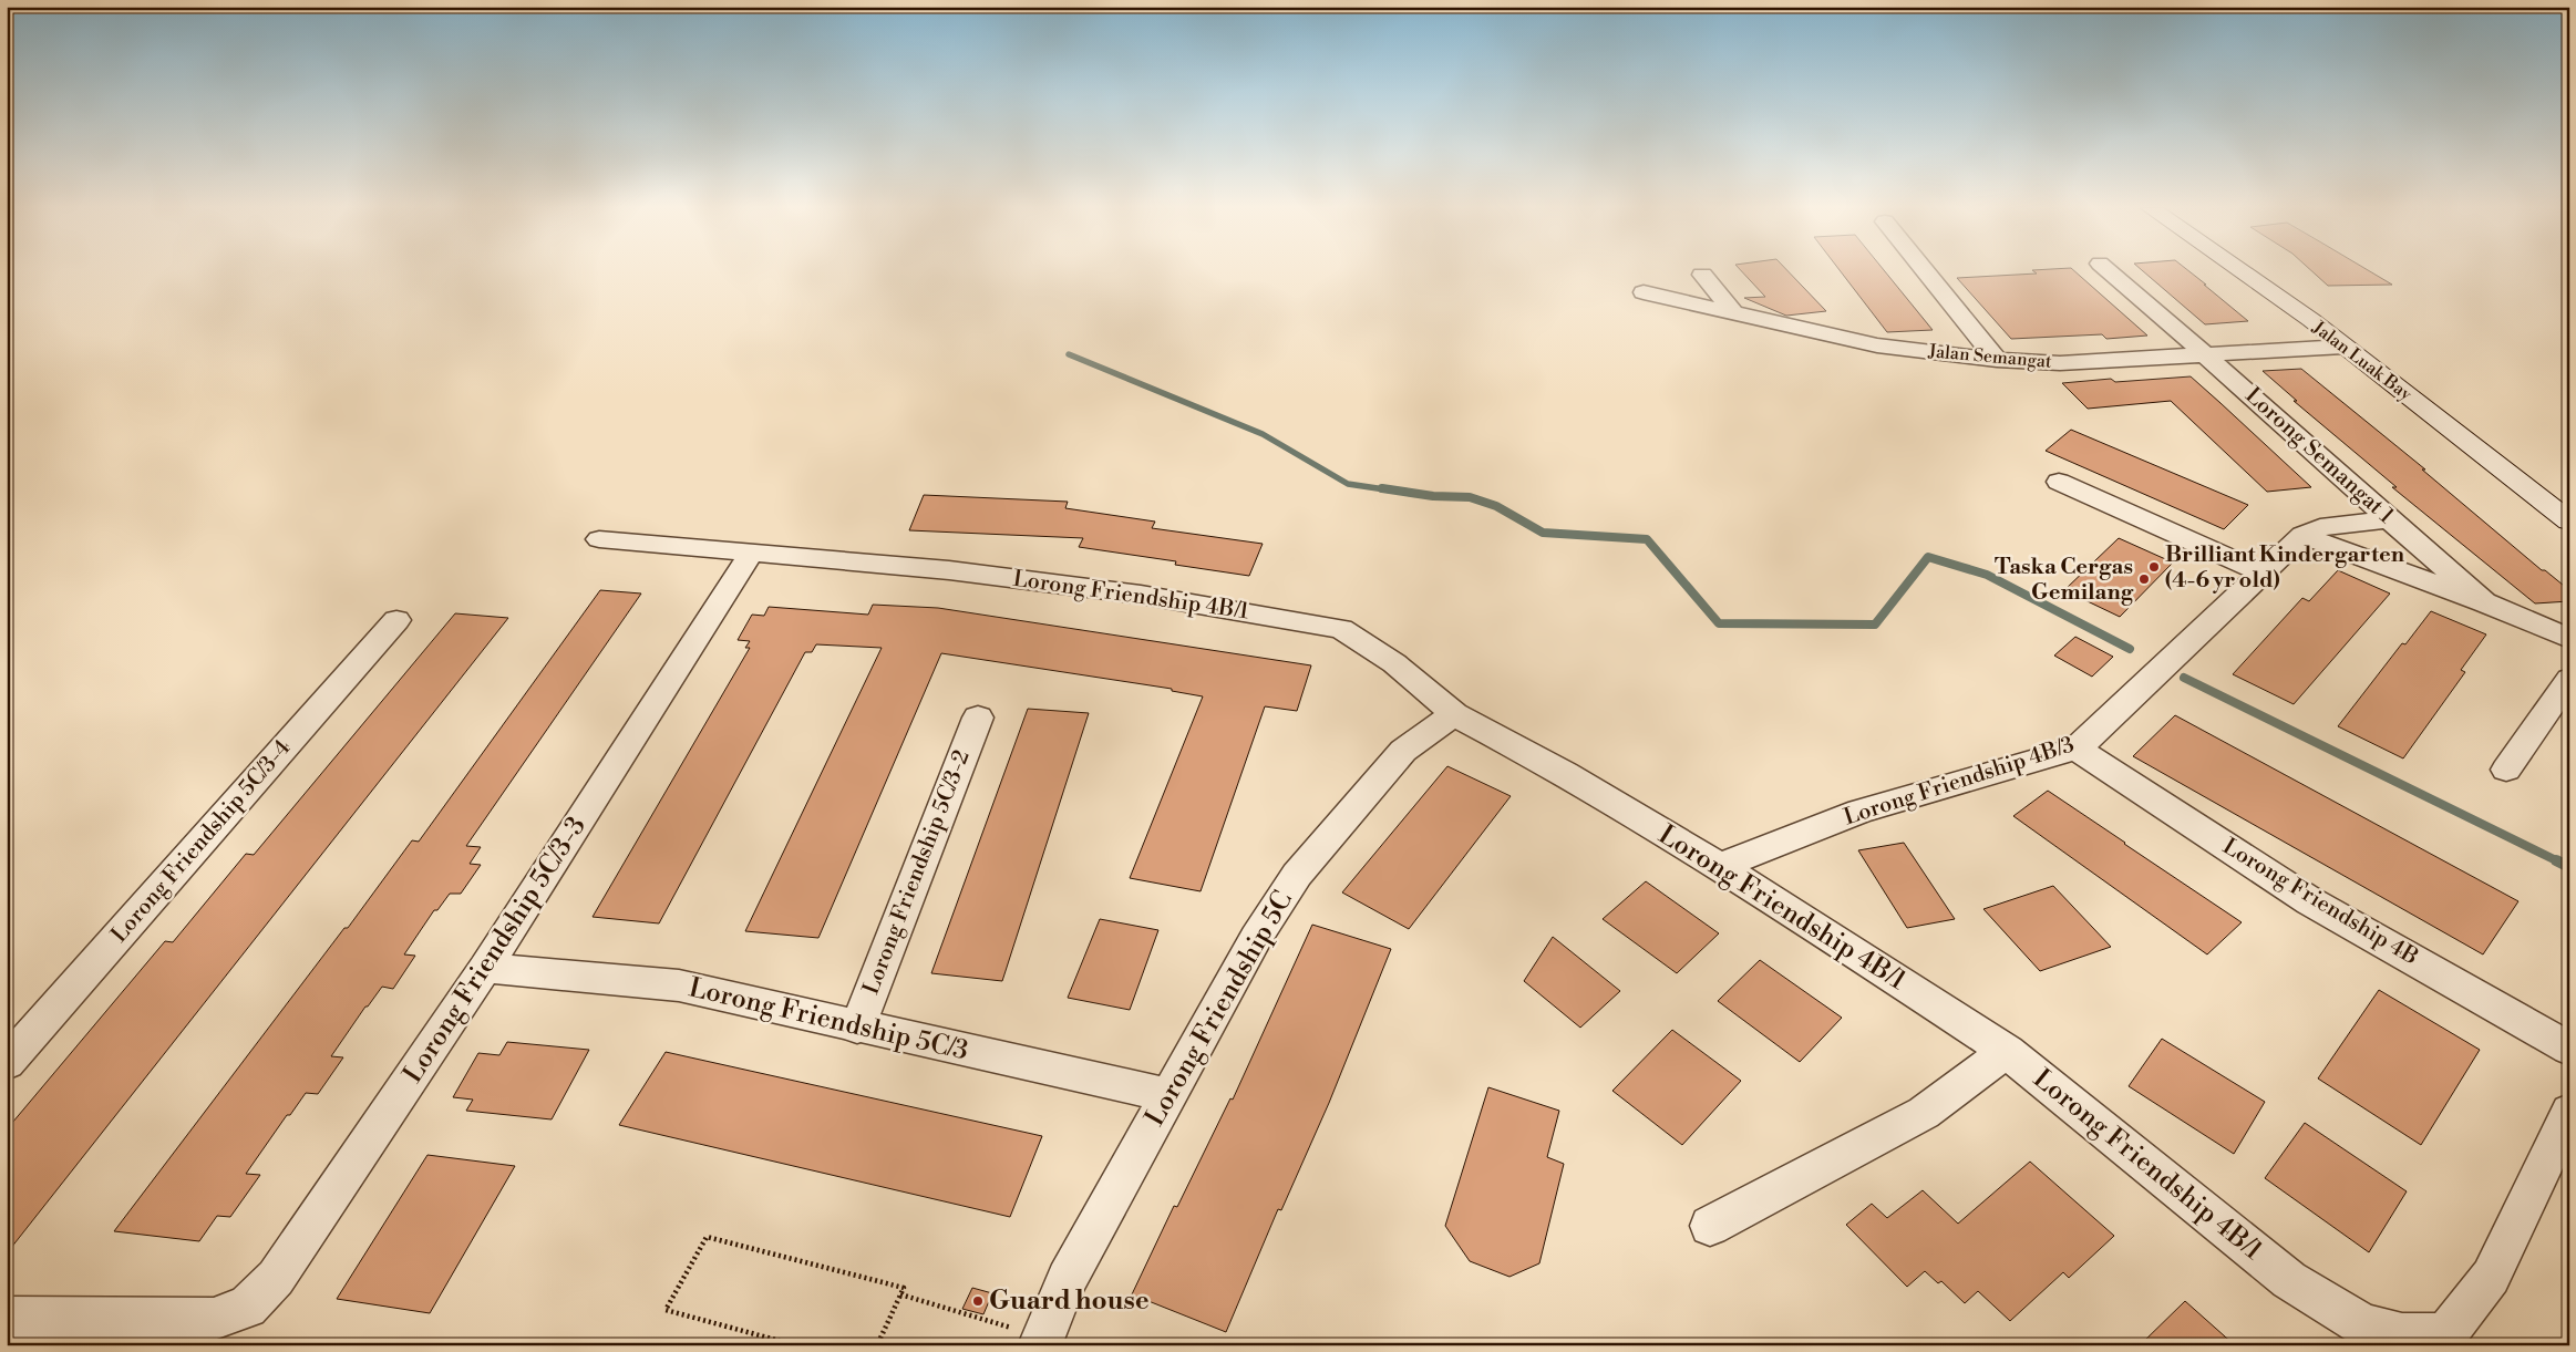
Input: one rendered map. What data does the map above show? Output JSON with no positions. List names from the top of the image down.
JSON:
{
  "streets": {
    "street": [
      "Jalan Semangat",
      "Jalan Luak Bay",
      "Lorong Semangat 1",
      "Lorong Friendship 4B/1",
      "Lorong Friendship 4B/3",
      "Lorong Friendship 5C/3-4",
      "Lorong Friendship 5C/3-2",
      "Lorong Friendship 4B",
      "Lorong Friendship 5C/3-3",
      "Lorong Friendship 5C",
      "Lorong Friendship 5C/3"
    ]
  },
  "crossings": [
    ["Jalan Semangat", "Jalan Luak Bay"],
    ["Jalan Semangat", "Lorong Semangat 1"],
    ["Lorong Semangat 1", "Lorong Friendship 4B/3"],
    ["Lorong Friendship 4B/1", "Lorong Friendship 4B/3"],
    ["Lorong Friendship 4B/1", "Lorong Friendship 5C/3-3"],
    ["Lorong Friendship 4B/1", "Lorong Friendship 5C"],
    ["Lorong Friendship 4B/3", "Lorong Friendship 4B"],
    ["Lorong Friendship 5C/3-2", "Lorong Friendship 5C/3"],
    ["Lorong Friendship 5C/3-3", "Lorong Friendship 5C/3"],
    ["Lorong Friendship 5C", "Lorong Friendship 5C/3"]
  ],
  "places": ["Brilliant Kindergarten (4-6 yr old)", "Taska Cergas Gemilang", "Guard house"]
}
